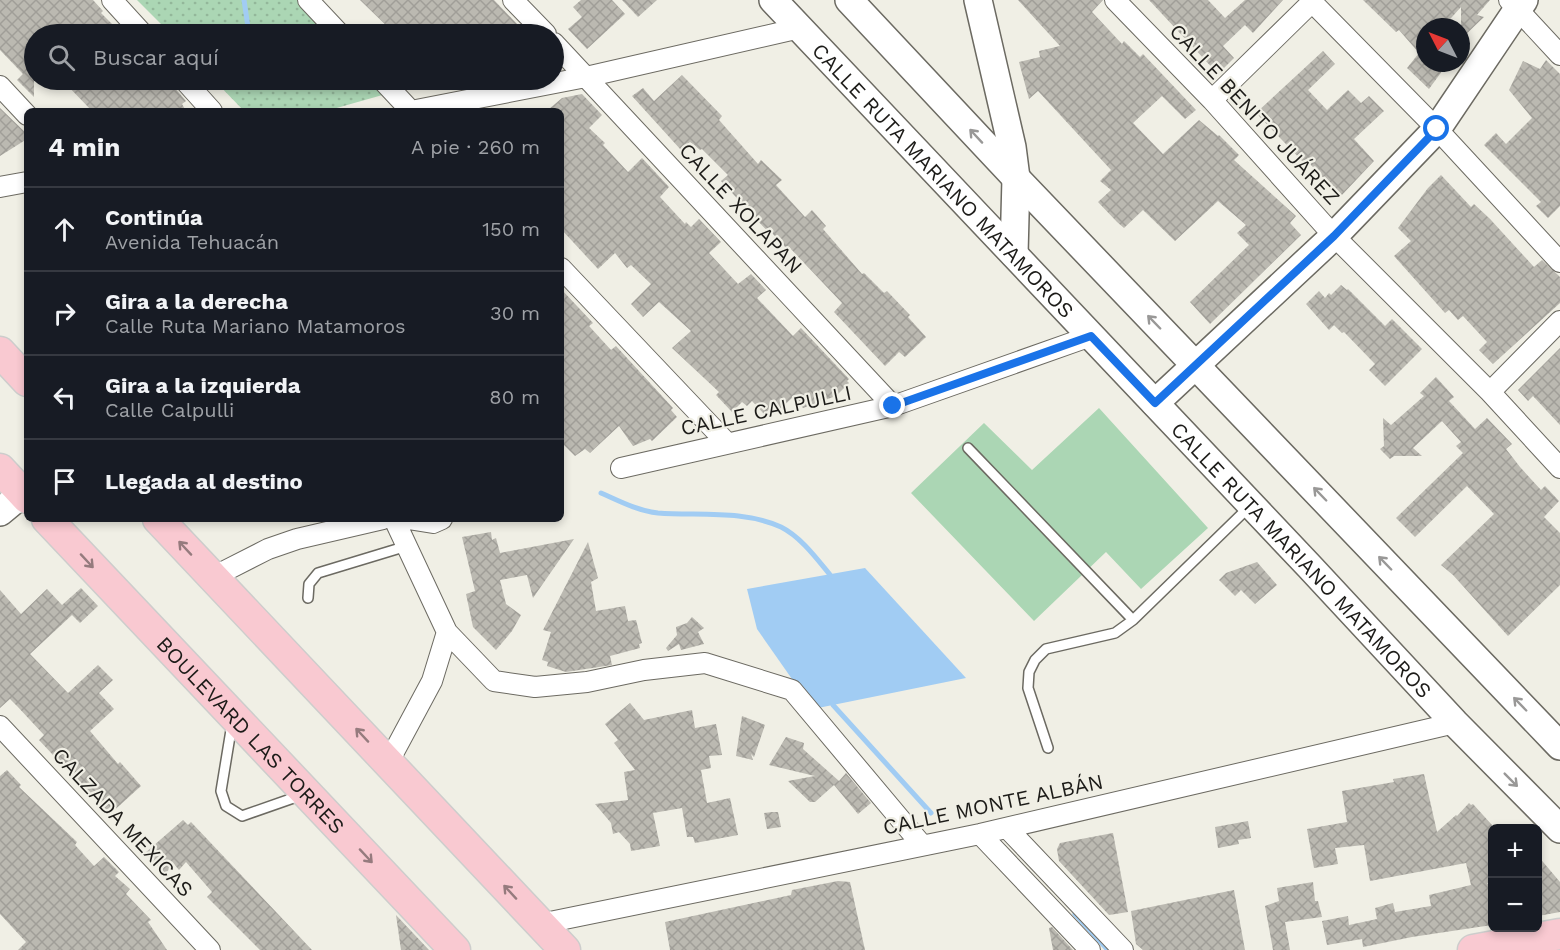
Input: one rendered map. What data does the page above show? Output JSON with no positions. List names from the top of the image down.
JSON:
{
  "streets": {
    "main road": ["CALLE RUTA MARIANO MATAMOROS", "BOULEVARD LAS TORRES"],
    "street": [
      "CALLE BENITO JUÁREZ",
      "CALLE XOLAPAN",
      "CALLE CALPULLI",
      "CALLE MONTE ALBÁN",
      "CALZADA MEXICAS"
    ]
  },
  "crossings": [
    ["CALLE RUTA MARIANO MATAMOROS", "CALLE CALPULLI"],
    ["CALLE RUTA MARIANO MATAMOROS", "CALLE MONTE ALBÁN"],
    ["CALLE XOLAPAN", "CALLE CALPULLI"]
  ],
  "north": "top left",
  "page": {
    "search": "Buscar aquí",
    "heading": ["4 min", "A pie · 260 m"],
    "list": [
      ["Continúa", "Avenida Tehuacán", "150 m"],
      ["Gira a la derecha", "Calle Ruta Mariano Matamoros", "30 m"],
      ["Gira a la izquierda", "Calle Calpulli", "80 m"],
      "Llegada al destino"
    ],
    "map_buttons": ["+", "−"]
  }
}
